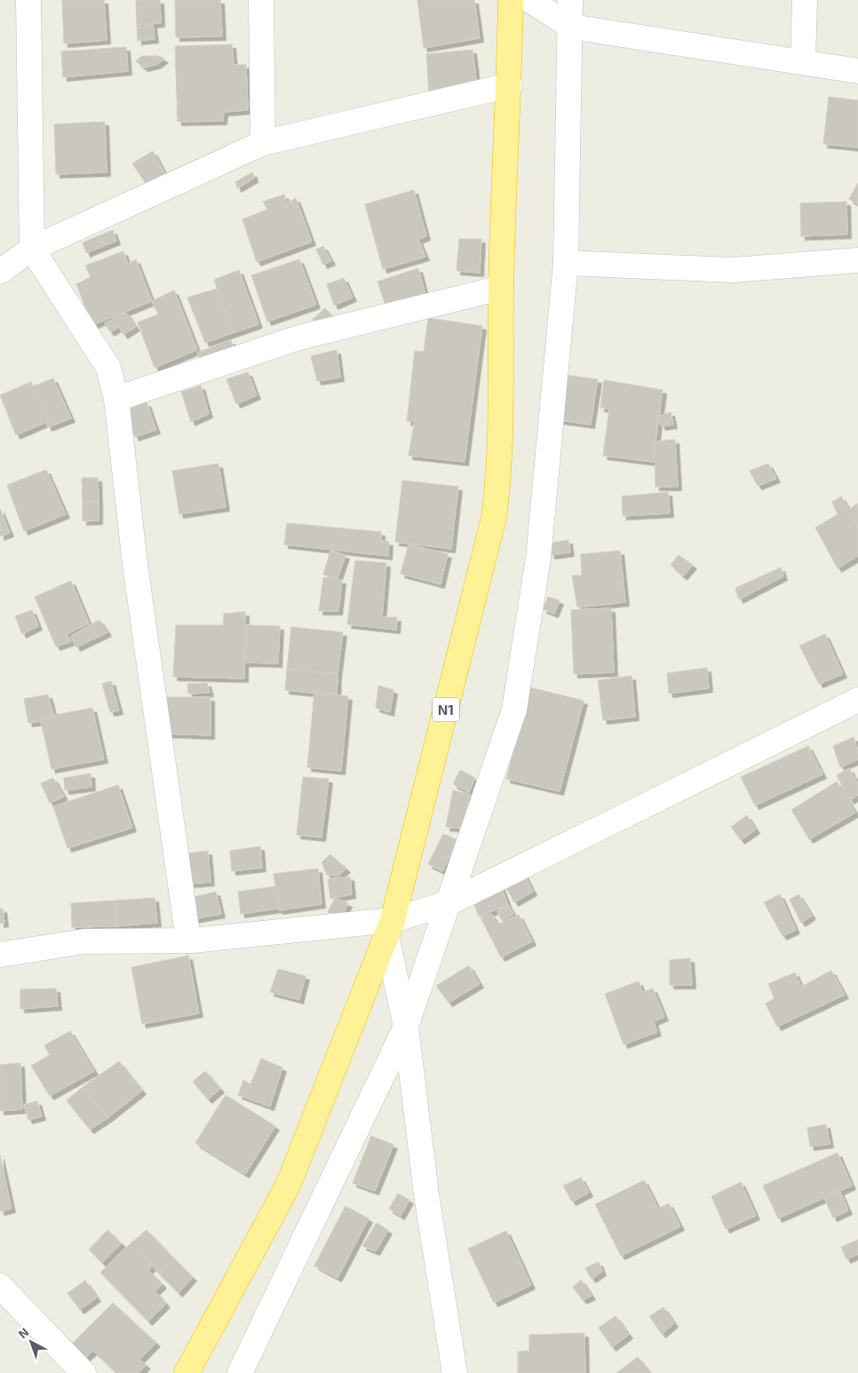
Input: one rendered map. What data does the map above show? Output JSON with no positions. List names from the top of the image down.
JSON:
{
  "streets": {
    "highway": ["N1"]
  },
  "north": "top left"
}
